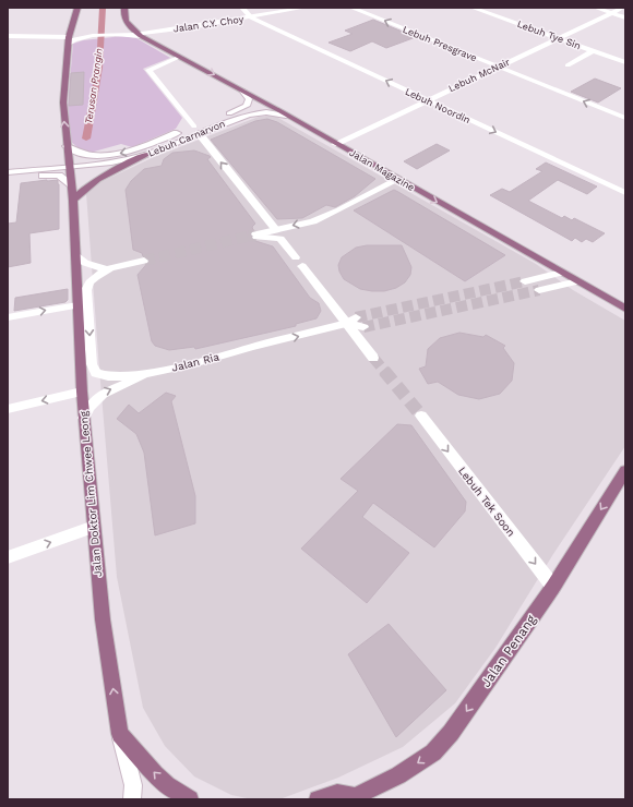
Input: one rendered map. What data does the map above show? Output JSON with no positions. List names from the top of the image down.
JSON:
{
  "streets": {
    "main road": ["Jalan Magazine", "Jalan Doktor Lim Chwee Leong", "Jalan Penang"],
    "street": [
      "Jalan C.Y. Choy",
      "Lebuh Tye Sin",
      "Lebuh Presgrave",
      "Lebuh McNair",
      "Lebuh Noordin",
      "Lebuh Carnarvon",
      "Jalan Ria",
      "Lebuh Tek Soon"
    ]
  },
  "crossings": [
    ["Jalan C.Y. Choy", "Lebuh Noordin"],
    ["Jalan C.Y. Choy", "Jalan Magazine"],
    ["Jalan C.Y. Choy", "Jalan Doktor Lim Chwee Leong"],
    ["Lebuh Tye Sin", "Lebuh McNair"],
    ["Lebuh Presgrave", "Lebuh McNair"],
    ["Lebuh McNair", "Lebuh Noordin"],
    ["Lebuh McNair", "Jalan Magazine"],
    ["Lebuh Carnarvon", "Jalan Magazine"],
    ["Lebuh Carnarvon", "Jalan Doktor Lim Chwee Leong"],
    ["Jalan Ria", "Jalan Doktor Lim Chwee Leong"],
    ["Lebuh Tek Soon", "Jalan Penang"]
  ],
  "one_way": [
    "Lebuh Presgrave",
    "Jalan Magazine",
    "Jalan Doktor Lim Chwee Leong",
    "Lebuh Tek Soon",
    "Jalan Penang"
  ],
  "water": ["Terusan Prangin"]
}
